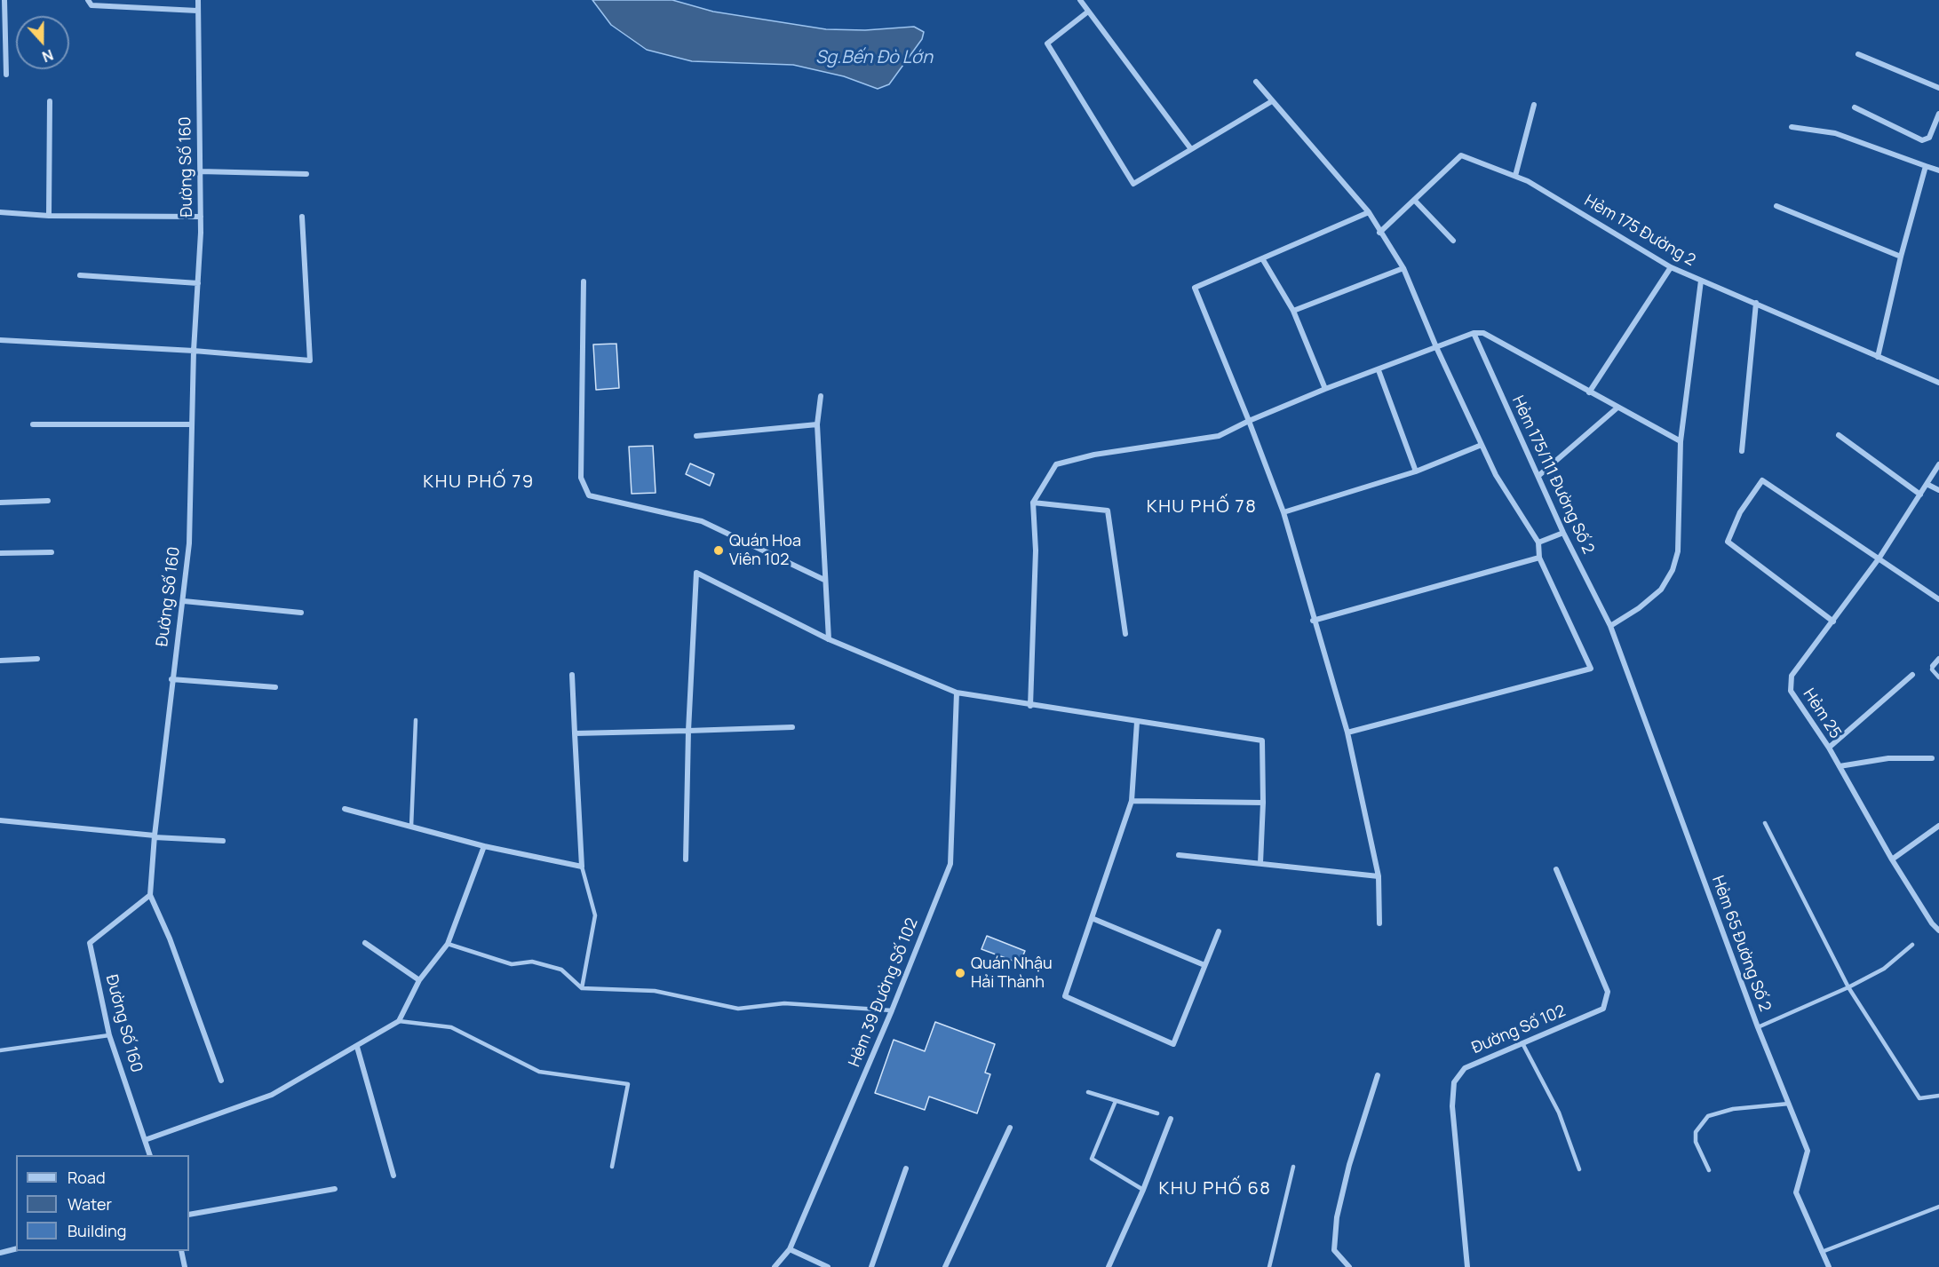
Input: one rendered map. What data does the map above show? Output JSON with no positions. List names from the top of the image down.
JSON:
{
  "streets": {
    "street": [
      "Đường Số 160",
      "Hẻm 175 Đường 2",
      "Hẻm 175/111 Đường Số 2",
      "Hẻm 25",
      "Hẻm 65 Đường Số 2",
      "Hẻm 39 Đường Số 102",
      "Đường Số 102"
    ]
  },
  "crossings": [
    ["Hẻm 175/111 Đường Số 2", "Hẻm 65 Đường Số 2"]
  ],
  "districts": ["KHU PHỐ 79", "KHU PHỐ 78", "KHU PHỐ 68"],
  "water": ["Sg.Bến Đò Lớn"],
  "places": ["Quán Hoa Viên 102", "Quán Nhậu Hải Thành"],
  "legend": ["Road", "Water", "Building"],
  "north": "bottom"
}
